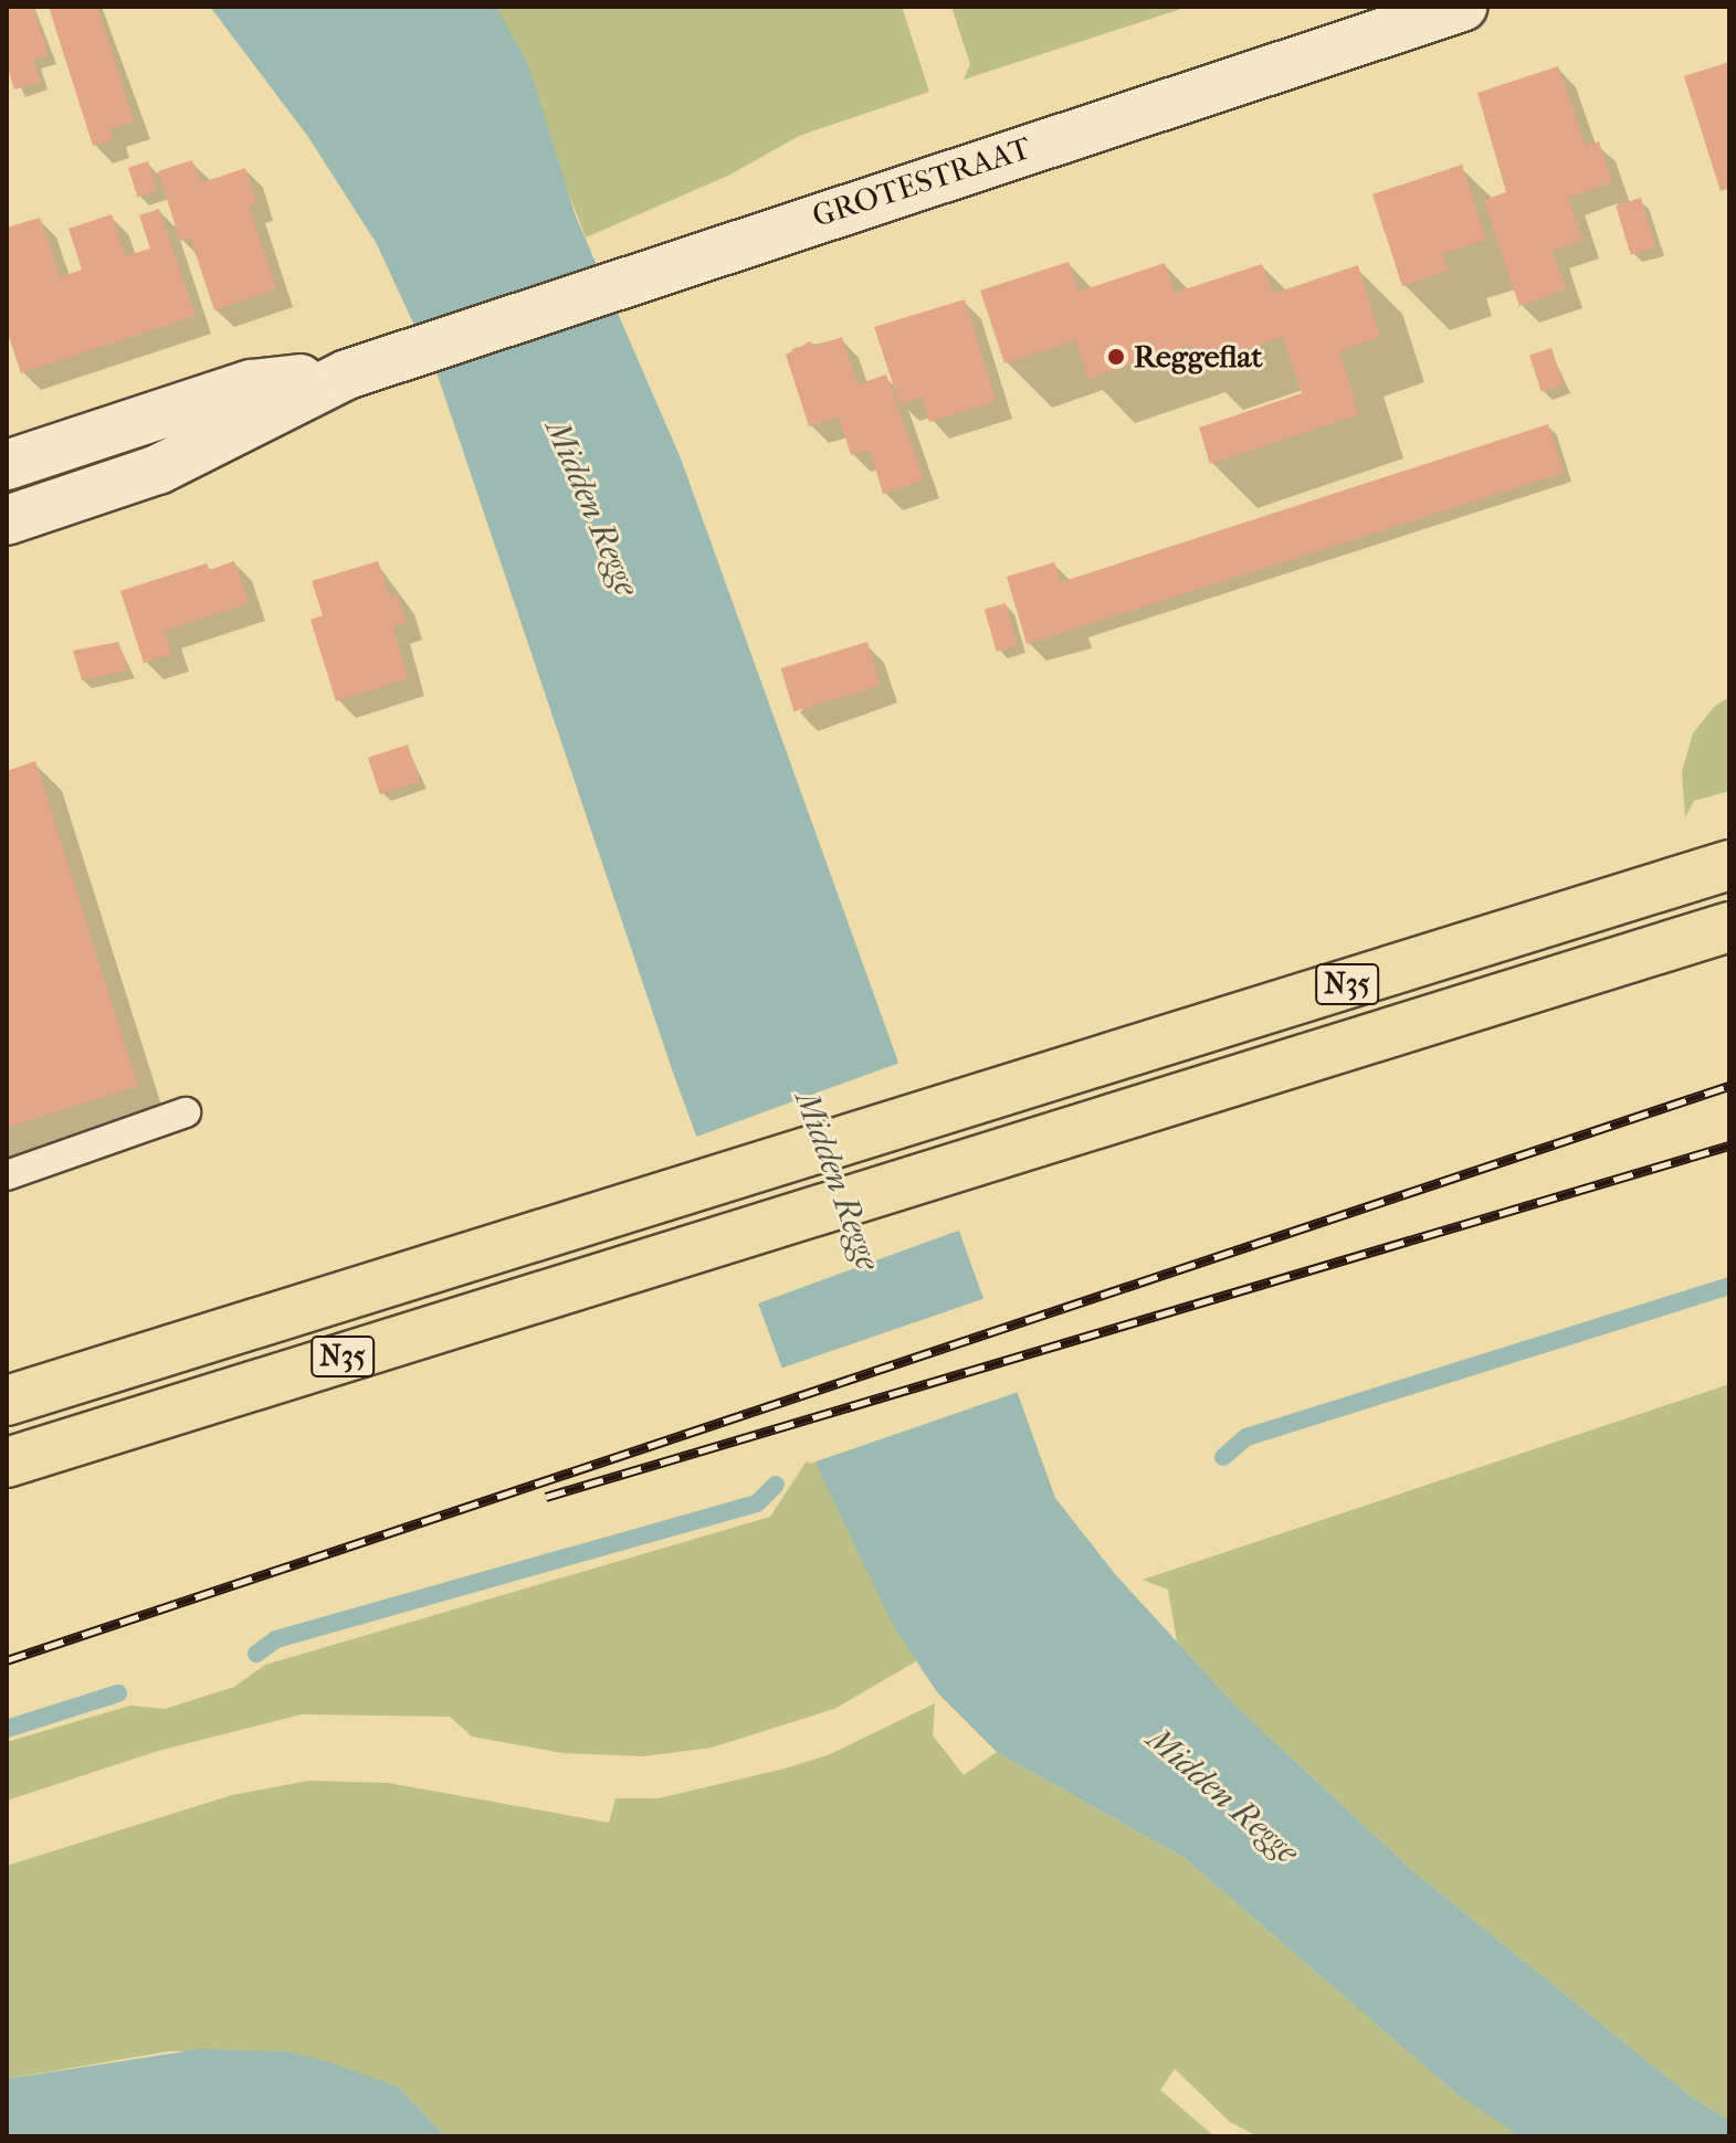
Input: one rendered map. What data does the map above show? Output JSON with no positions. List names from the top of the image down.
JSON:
{
  "streets": {
    "main road": ["N35"],
    "street": ["GROTESTRAAT"]
  },
  "water": ["Midden Regge"],
  "places": ["Reggeflat"]
}
